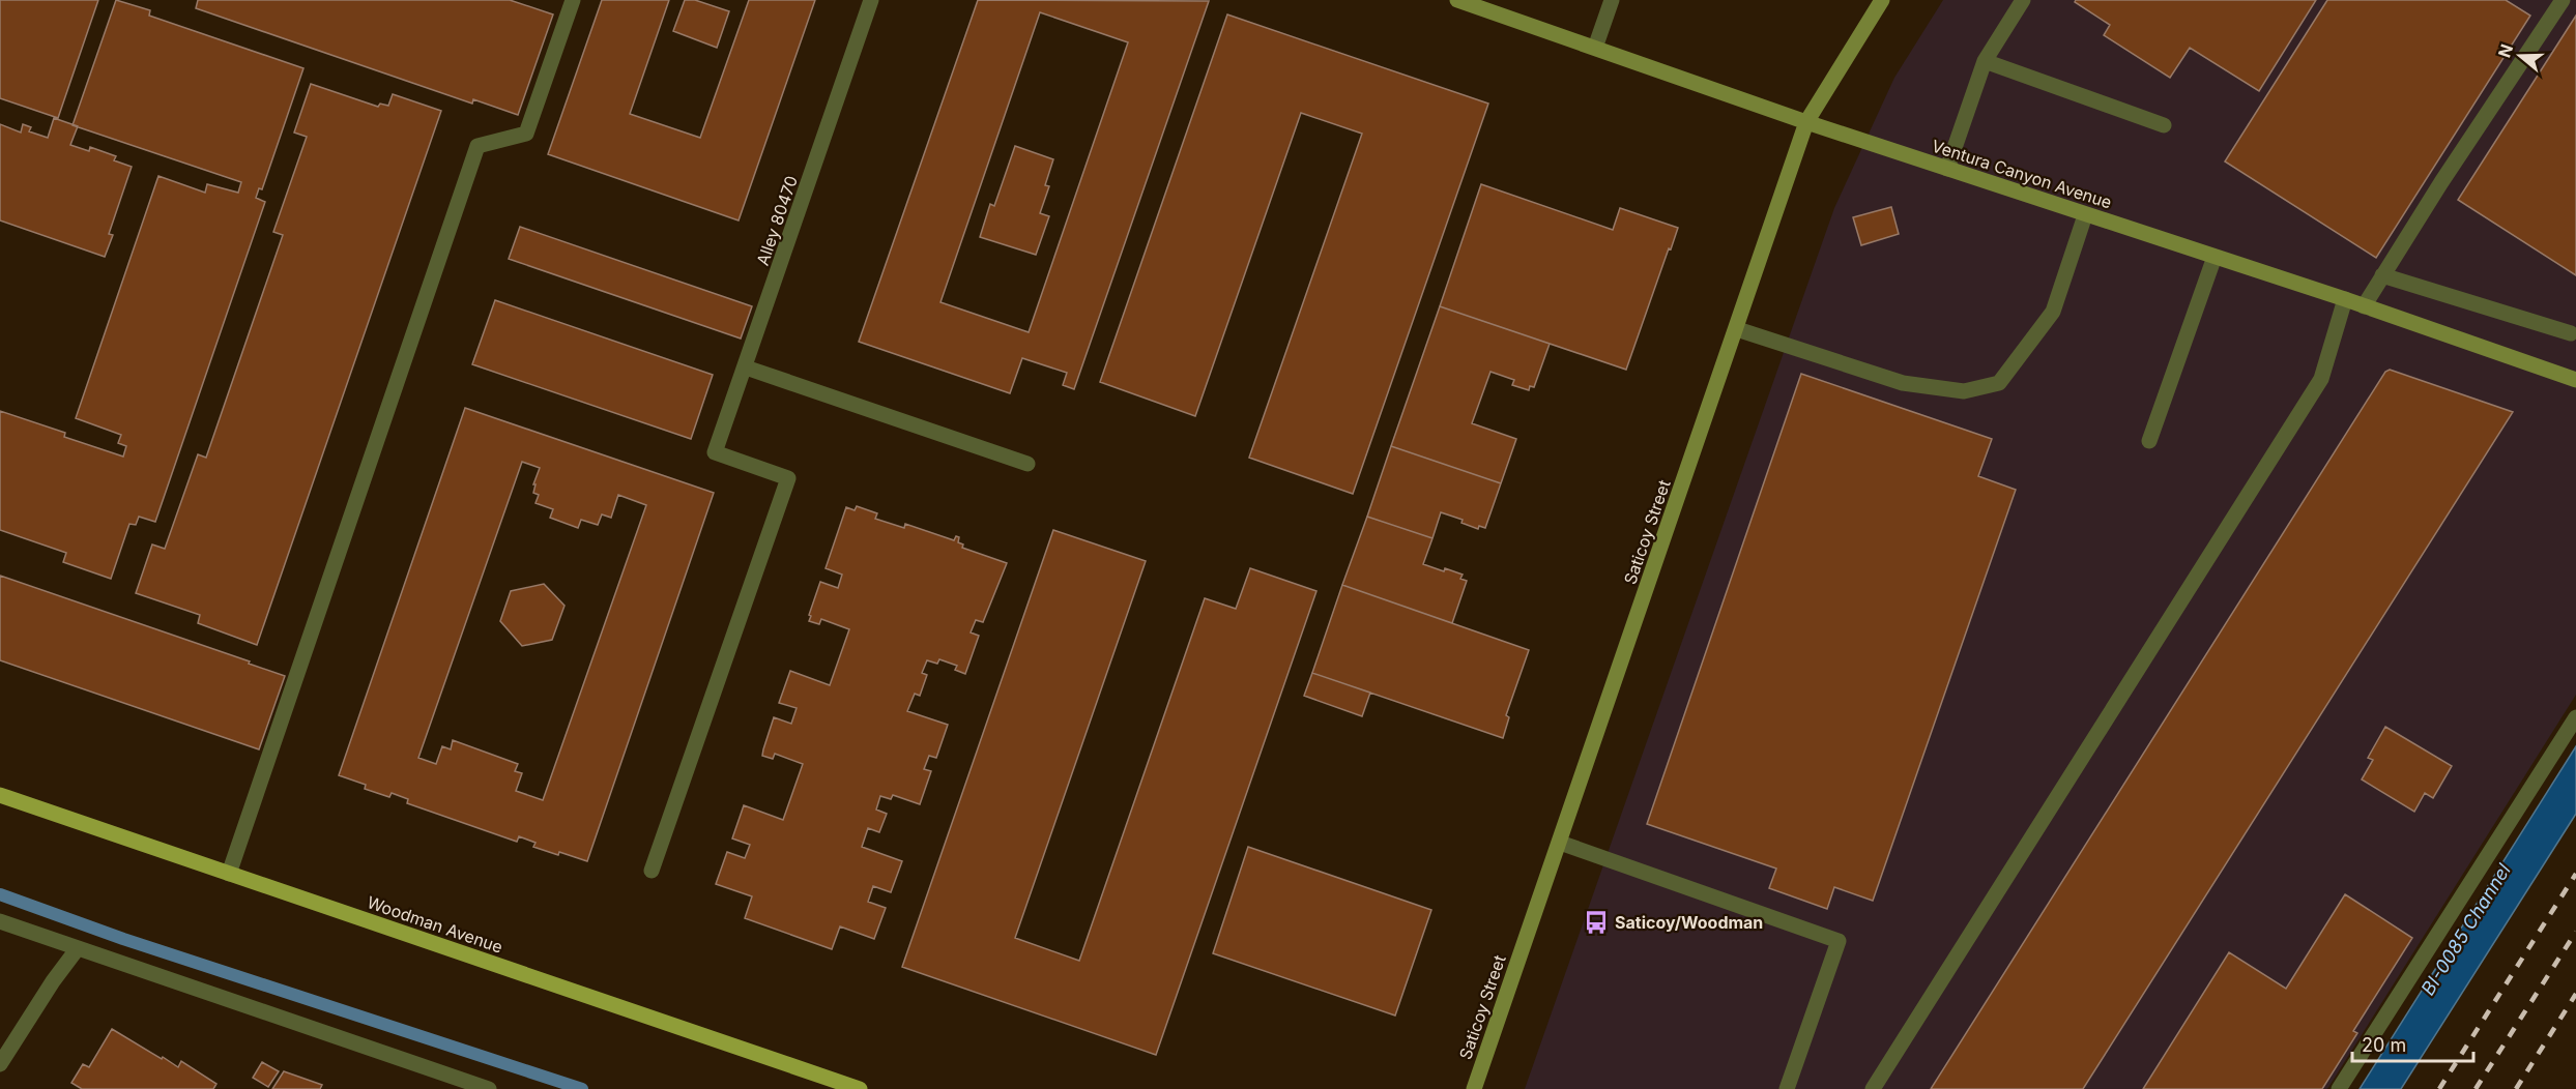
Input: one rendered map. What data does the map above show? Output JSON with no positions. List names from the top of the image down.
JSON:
{
  "streets": {
    "main road": ["Woodman Avenue"],
    "street": ["Ventura Canyon Avenue", "Alley 80470", "Saticoy Street"]
  },
  "crossings": [
    ["Ventura Canyon Avenue", "Saticoy Street"]
  ],
  "water": ["BI-0085 Channel"],
  "places": {
    "bus stop": ["Saticoy/Woodman"]
  },
  "scale_bar": "20 m",
  "north": "left"
}
